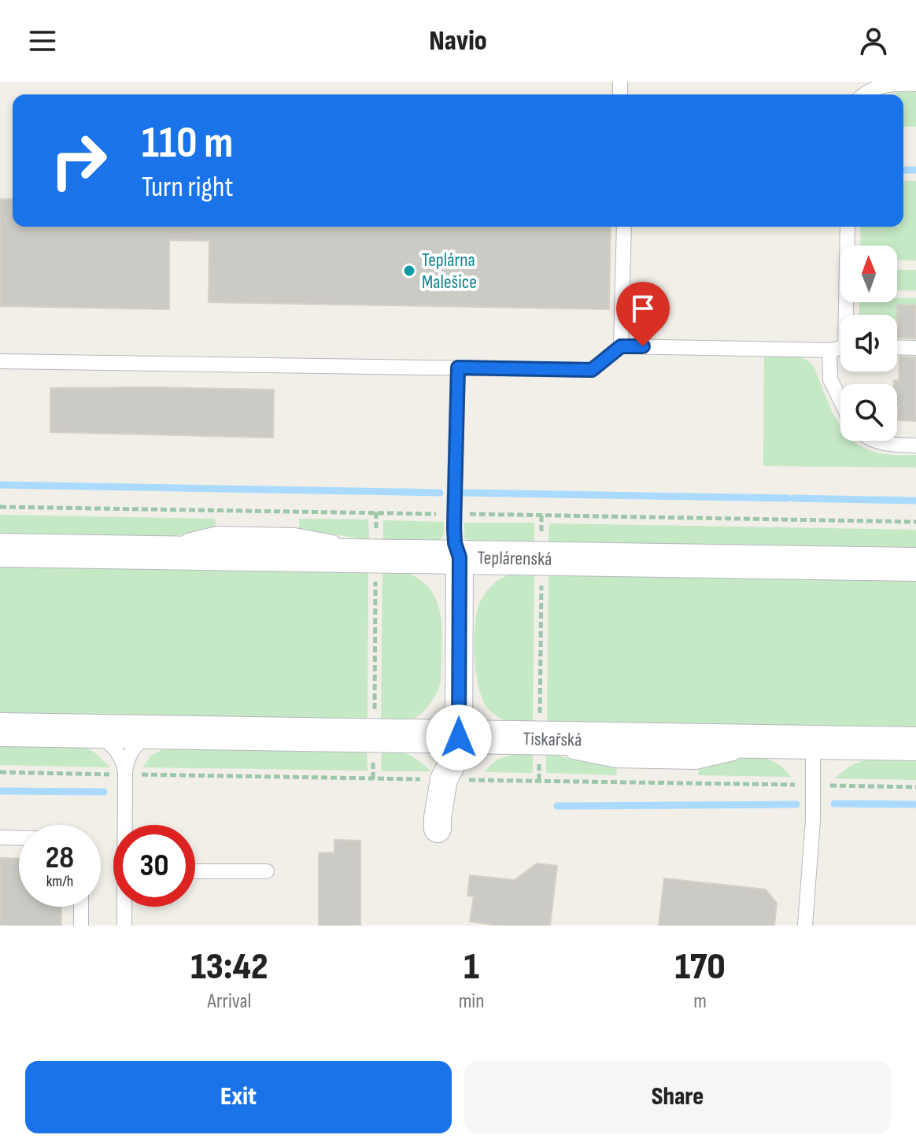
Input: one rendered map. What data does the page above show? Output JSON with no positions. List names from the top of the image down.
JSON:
{
  "streets": {
    "street": ["Teplárenská", "Tiskařská"]
  },
  "places": ["Teplárna Malešice"],
  "north": "top",
  "page": {
    "header": "Navio",
    "turn": ["110 m", "Turn right"],
    "speed": "28 km/h",
    "limit": "30",
    "eta": [
      "13:42",
      "Arrival",
      "1",
      "min",
      "170",
      "m"
    ],
    "buttons": ["Exit", "Share"]
  }
}
